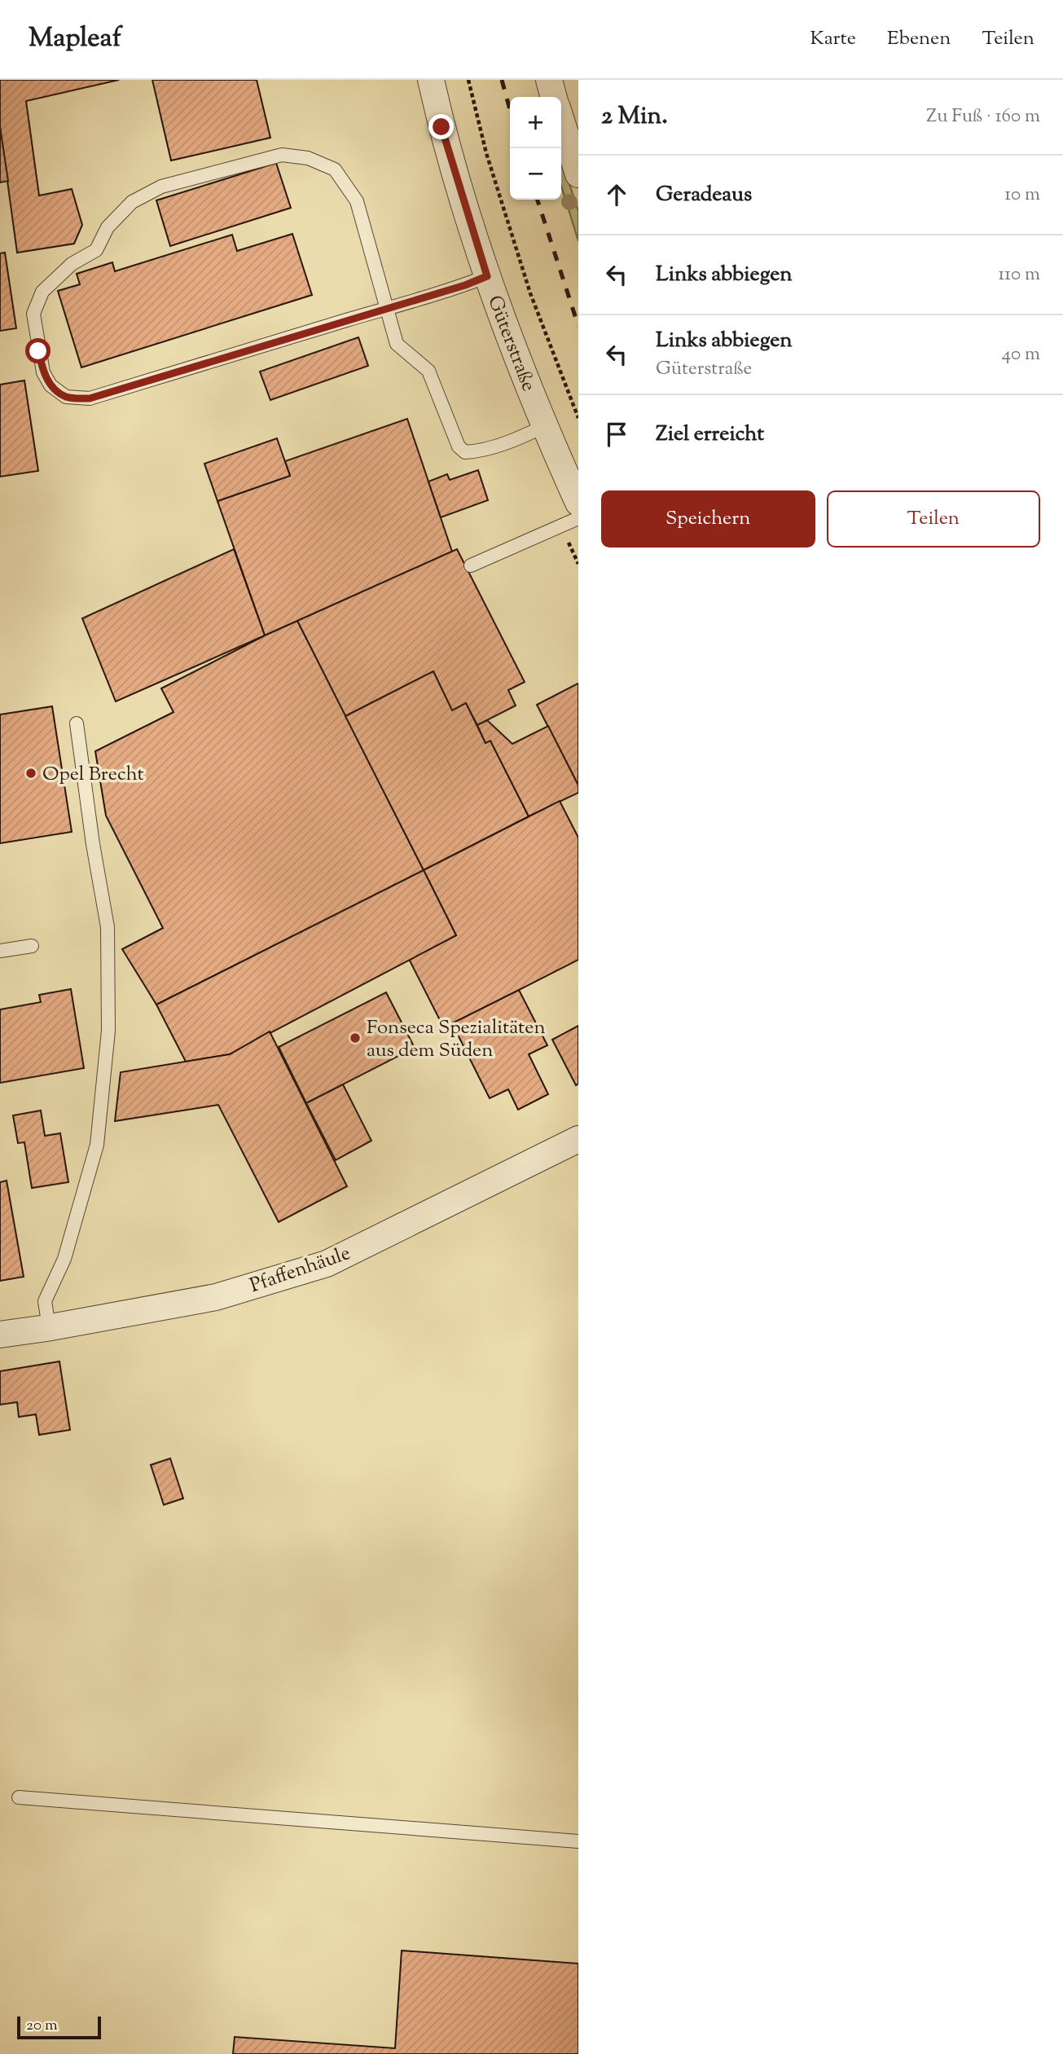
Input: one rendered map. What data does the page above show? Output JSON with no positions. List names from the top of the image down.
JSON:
{
  "streets": {
    "street": ["Güterstraße", "Pfaffenhäule"]
  },
  "places": ["Opel Brecht", "Fonseca Spezialitäten aus dem Süden"],
  "scale_bar": "20 m",
  "page": {
    "header": "Mapleaf",
    "nav": ["Karte", "Ebenen", "Teilen"],
    "heading": ["2 Min.", "Zu Fuß · 160 m"],
    "map_buttons": ["+", "−"],
    "list": [
      ["Geradeaus", "10 m"],
      ["Links abbiegen", "110 m"],
      ["Links abbiegen", "Güterstraße", "40 m"],
      "Ziel erreicht"
    ],
    "buttons": ["Speichern", "Teilen"],
    "scale": "20 m"
  }
}
